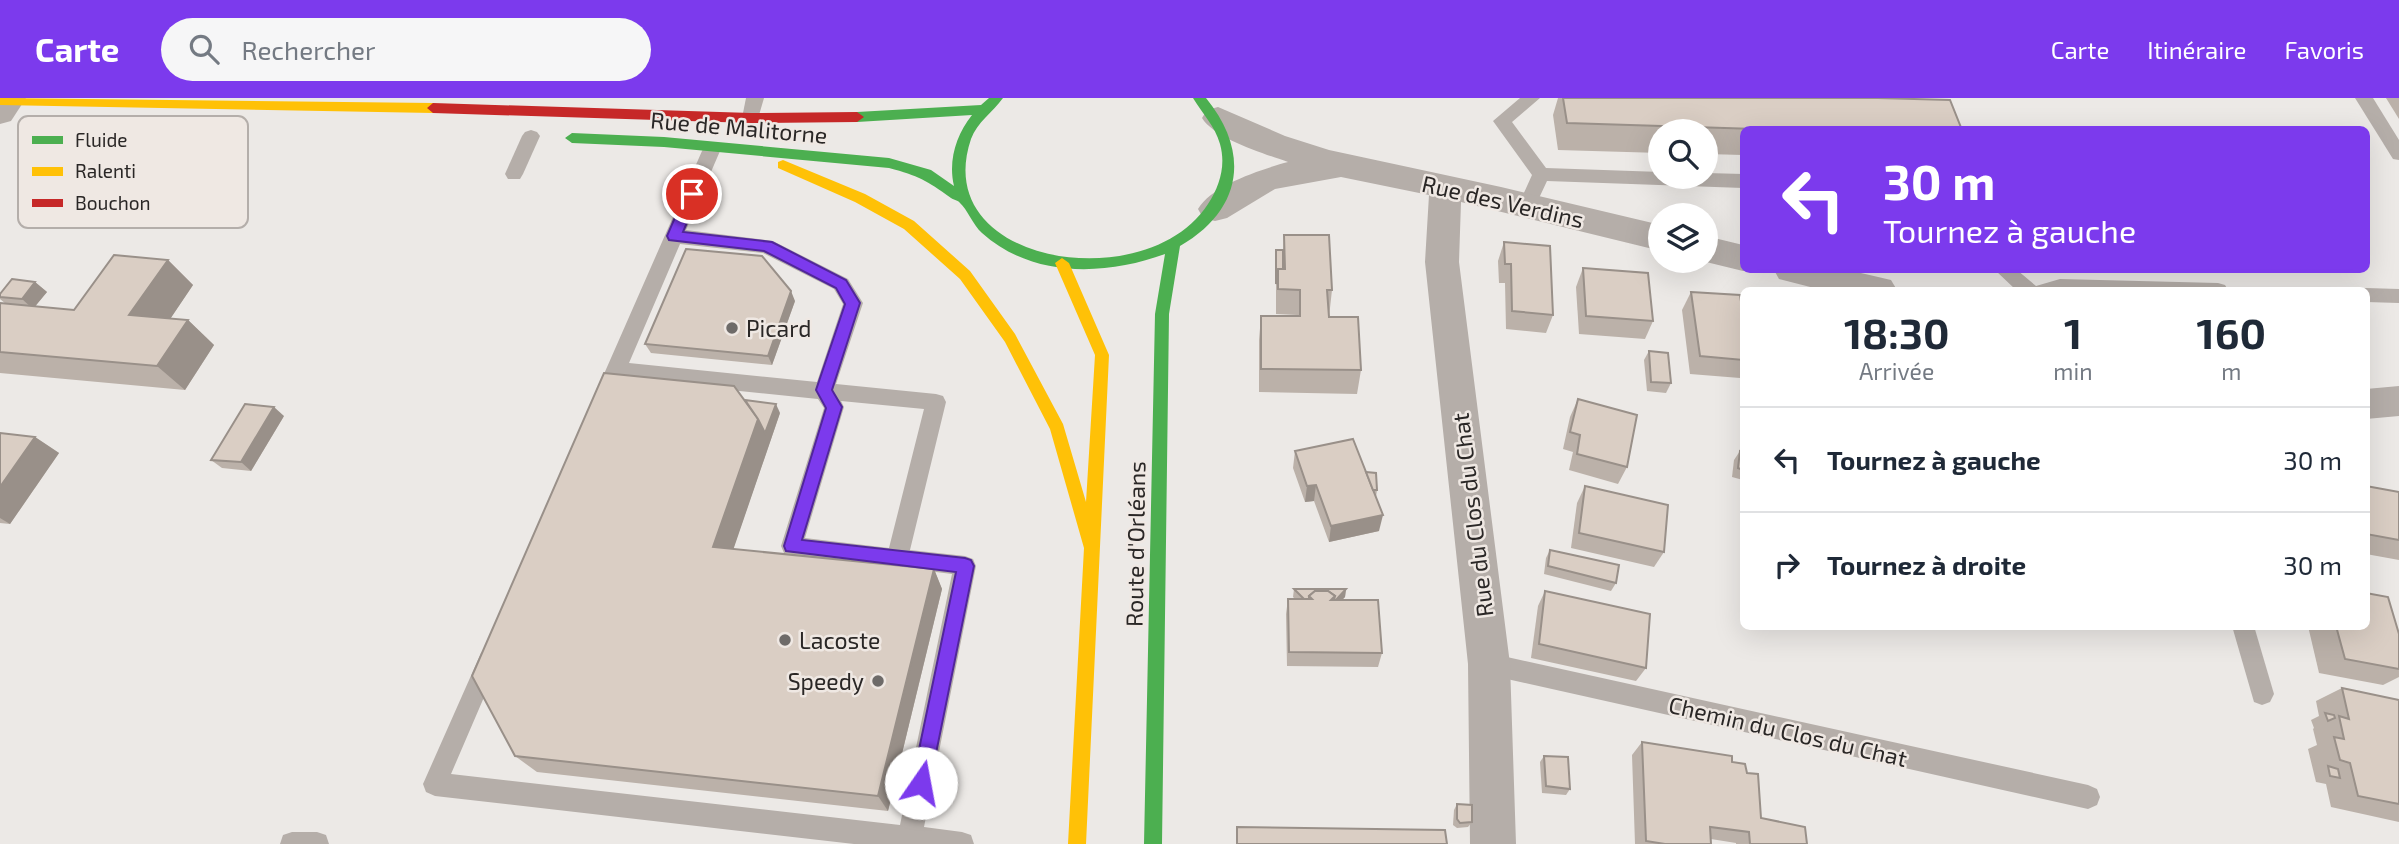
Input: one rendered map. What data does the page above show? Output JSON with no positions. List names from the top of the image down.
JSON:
{
  "streets": {
    "main road": ["Rue de Malitorne", "Route d'Orléans"],
    "street": ["Rue des Verdins", "Rue du Clos du Chat"],
    "lane": ["Chemin du Clos du Chat"]
  },
  "crossings": [
    ["Rue des Verdins", "Rue du Clos du Chat"],
    ["Rue du Clos du Chat", "Chemin du Clos du Chat"]
  ],
  "places": ["Picard", "Lacoste", "Speedy"],
  "legend": ["Fluide", "Ralenti", "Bouchon"],
  "page": {
    "header": "Carte",
    "search": "Rechercher",
    "nav": ["Carte", "Itinéraire", "Favoris"],
    "turn": ["30 m", "Tournez à gauche"],
    "eta": [
      "18:30",
      "Arrivée",
      "1",
      "min",
      "160",
      "m"
    ],
    "list": [
      {
        "name": "Tournez à gauche",
        "value": "30 m"
      },
      {
        "name": "Tournez à droite",
        "value": "30 m"
      }
    ]
  }
}
